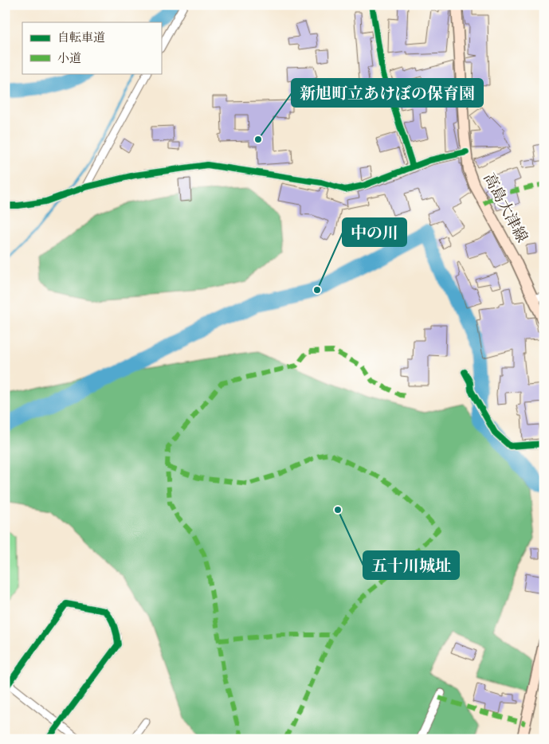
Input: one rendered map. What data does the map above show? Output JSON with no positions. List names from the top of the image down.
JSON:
{
  "streets": {
    "main road": ["高島大津線"]
  },
  "places": ["新旭町立あけぼの保育園", "中の川", "五十川城址"],
  "legend": ["自転車道", "小道"]
}
